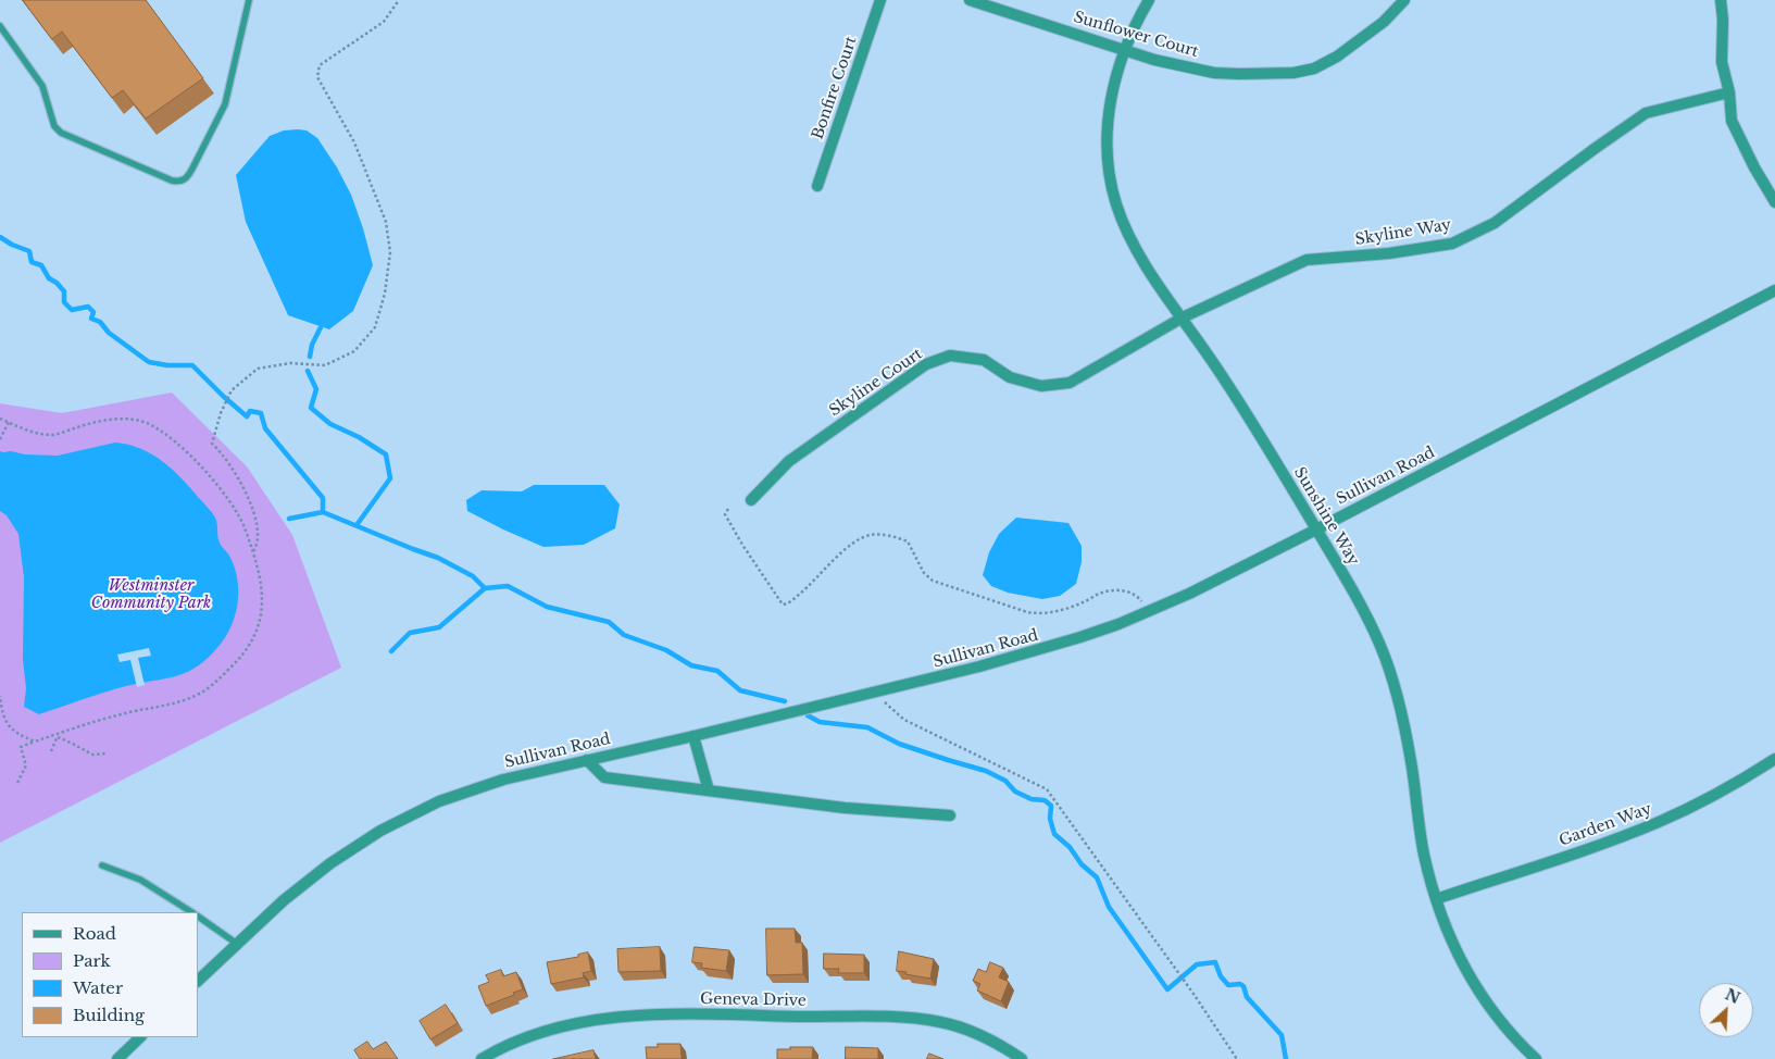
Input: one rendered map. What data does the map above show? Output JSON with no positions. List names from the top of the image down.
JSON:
{
  "streets": {
    "street": [
      "Sunflower Court",
      "Bonfire Court",
      "Skyline Way",
      "Skyline Court",
      "Sullivan Road",
      "Sunshine Way",
      "Garden Way",
      "Geneva Drive"
    ]
  },
  "crossings": [
    ["Sunflower Court", "Sunshine Way"],
    ["Skyline Way", "Skyline Court"],
    ["Skyline Way", "Sunshine Way"],
    ["Skyline Court", "Sunshine Way"],
    ["Sullivan Road", "Sunshine Way"],
    ["Sunshine Way", "Garden Way"]
  ],
  "parks": ["Westminster Community Park"],
  "legend": [
    "Road",
    "Park",
    "Water",
    "Building"
  ],
  "north": "top right"
}
